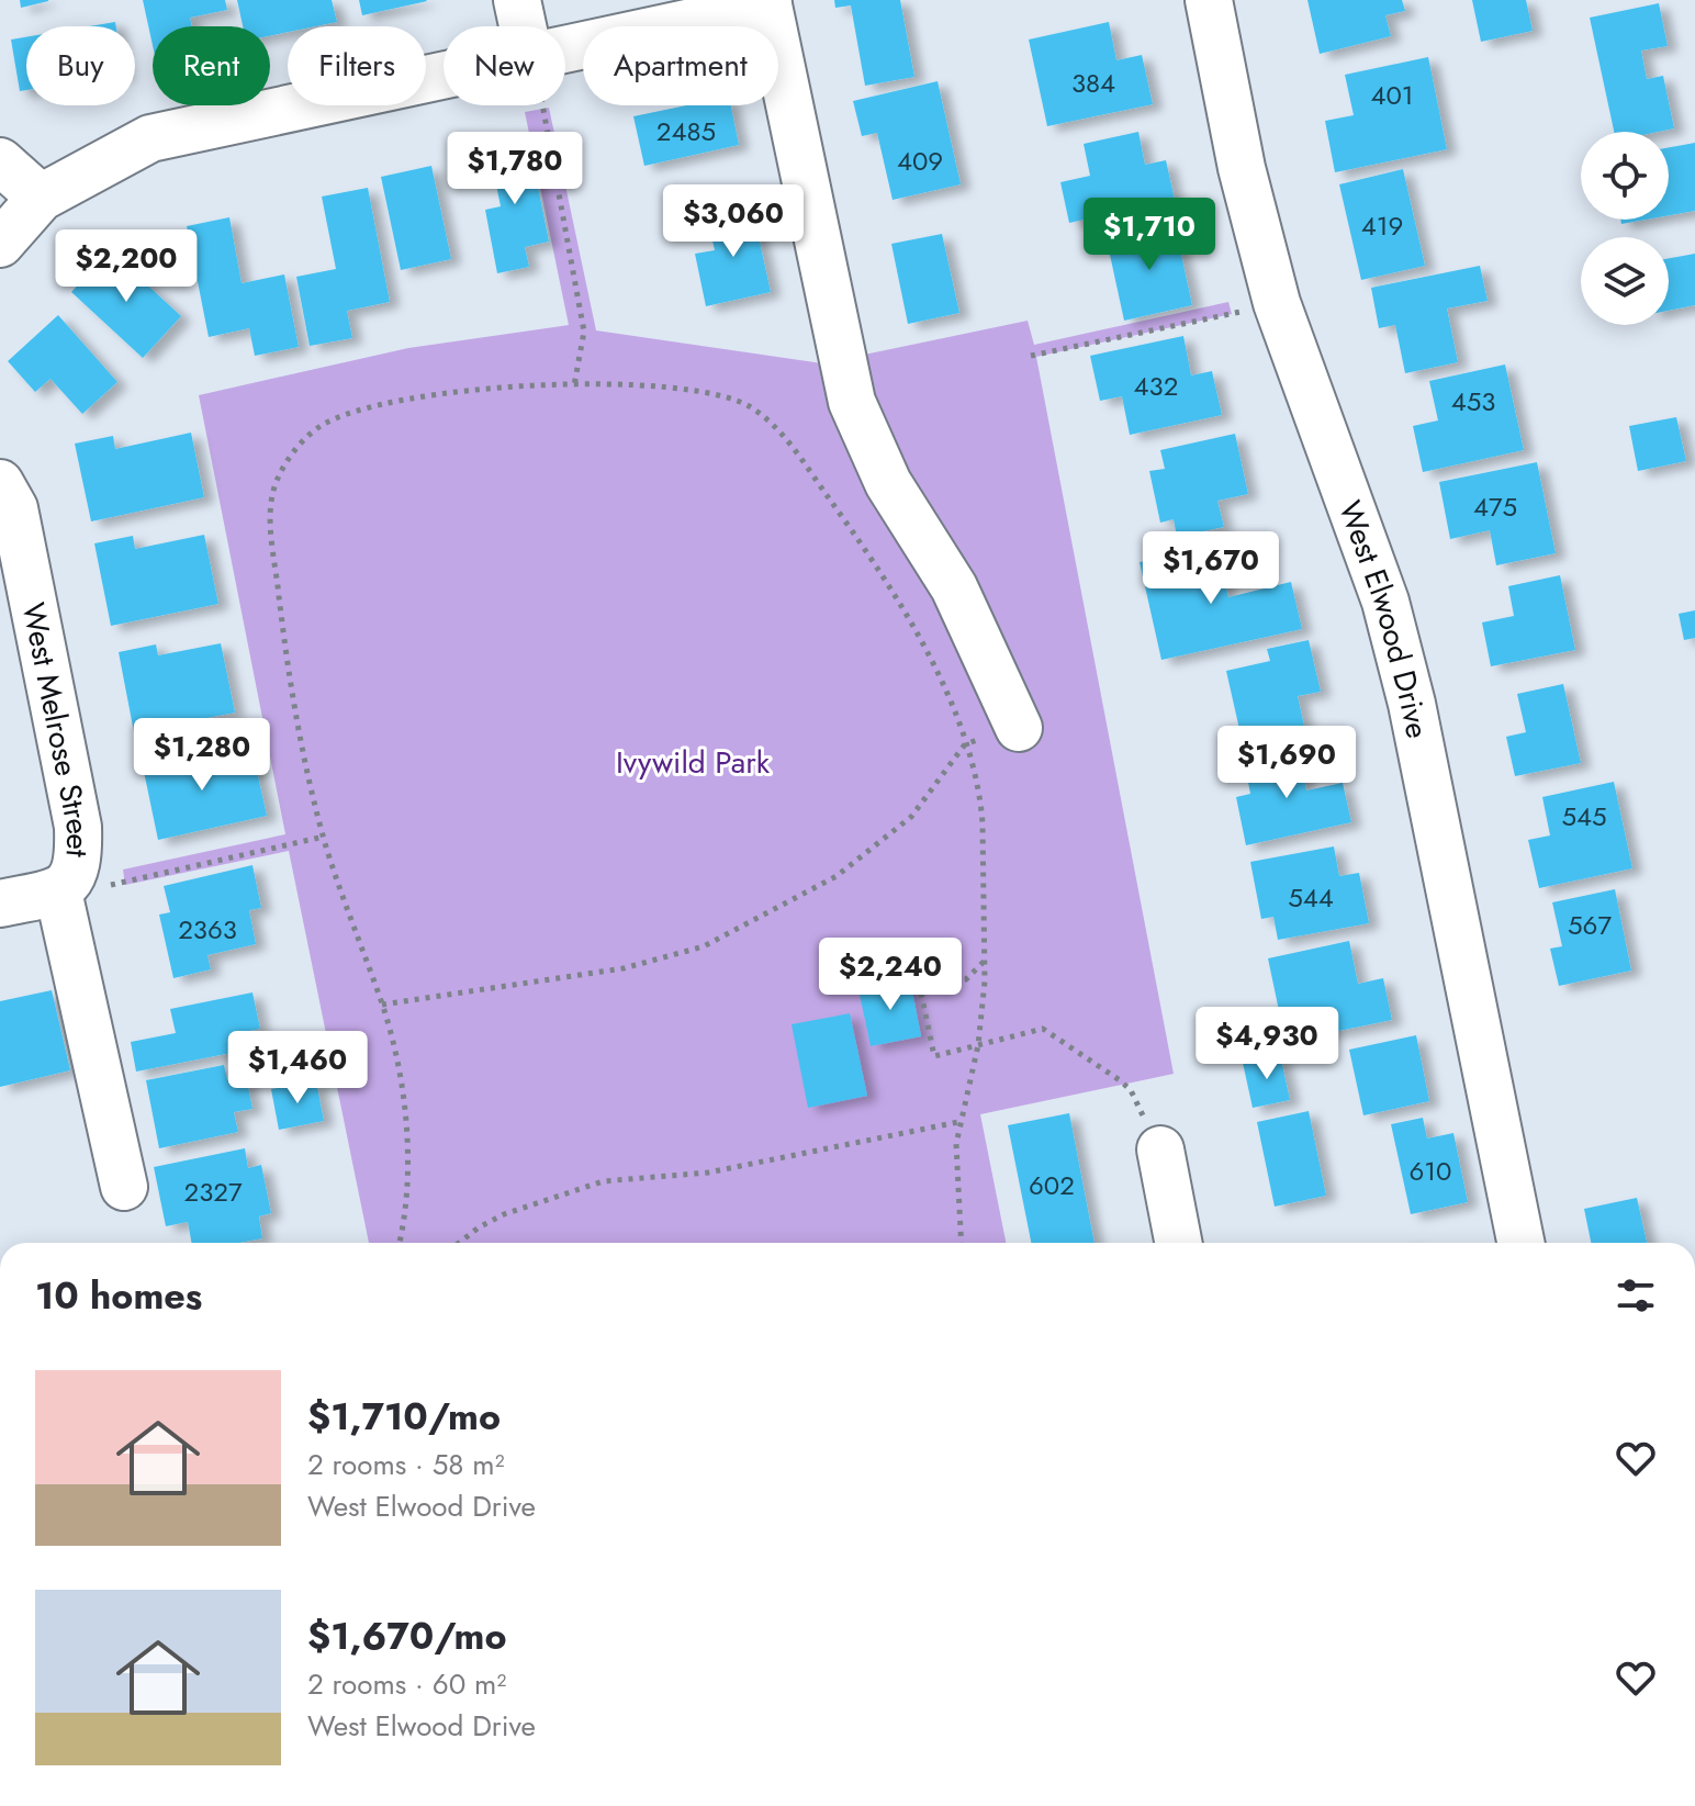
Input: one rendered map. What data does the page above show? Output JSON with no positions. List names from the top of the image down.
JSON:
{
  "streets": {
    "street": ["West Elwood Drive", "West Melrose Street"]
  },
  "parks": ["Ivywild Park"],
  "house_numbers": [
    "384",
    "401",
    "2485",
    "409",
    "419",
    "432",
    "453",
    "475",
    "545",
    "544",
    "567",
    "2363",
    "610",
    "602",
    "2327"
  ],
  "page": {
    "chip": [
      "Buy",
      "Rent",
      "Filters",
      "New",
      "Apartment"
    ],
    "price": [
      "$1,780",
      "$3,060",
      "$1,710",
      "$2,200",
      "$1,670",
      "$1,280",
      "$1,690",
      "$2,240",
      "$4,930",
      "$1,460"
    ],
    "heading": "10 homes",
    "list": [
      {
        "name": "$1,710/mo",
        "note": "2 rooms · 58 m² · West Elwood Drive"
      },
      {
        "name": "$1,670/mo",
        "note": "2 rooms · 60 m² · West Elwood Drive"
      }
    ]
  }
}
